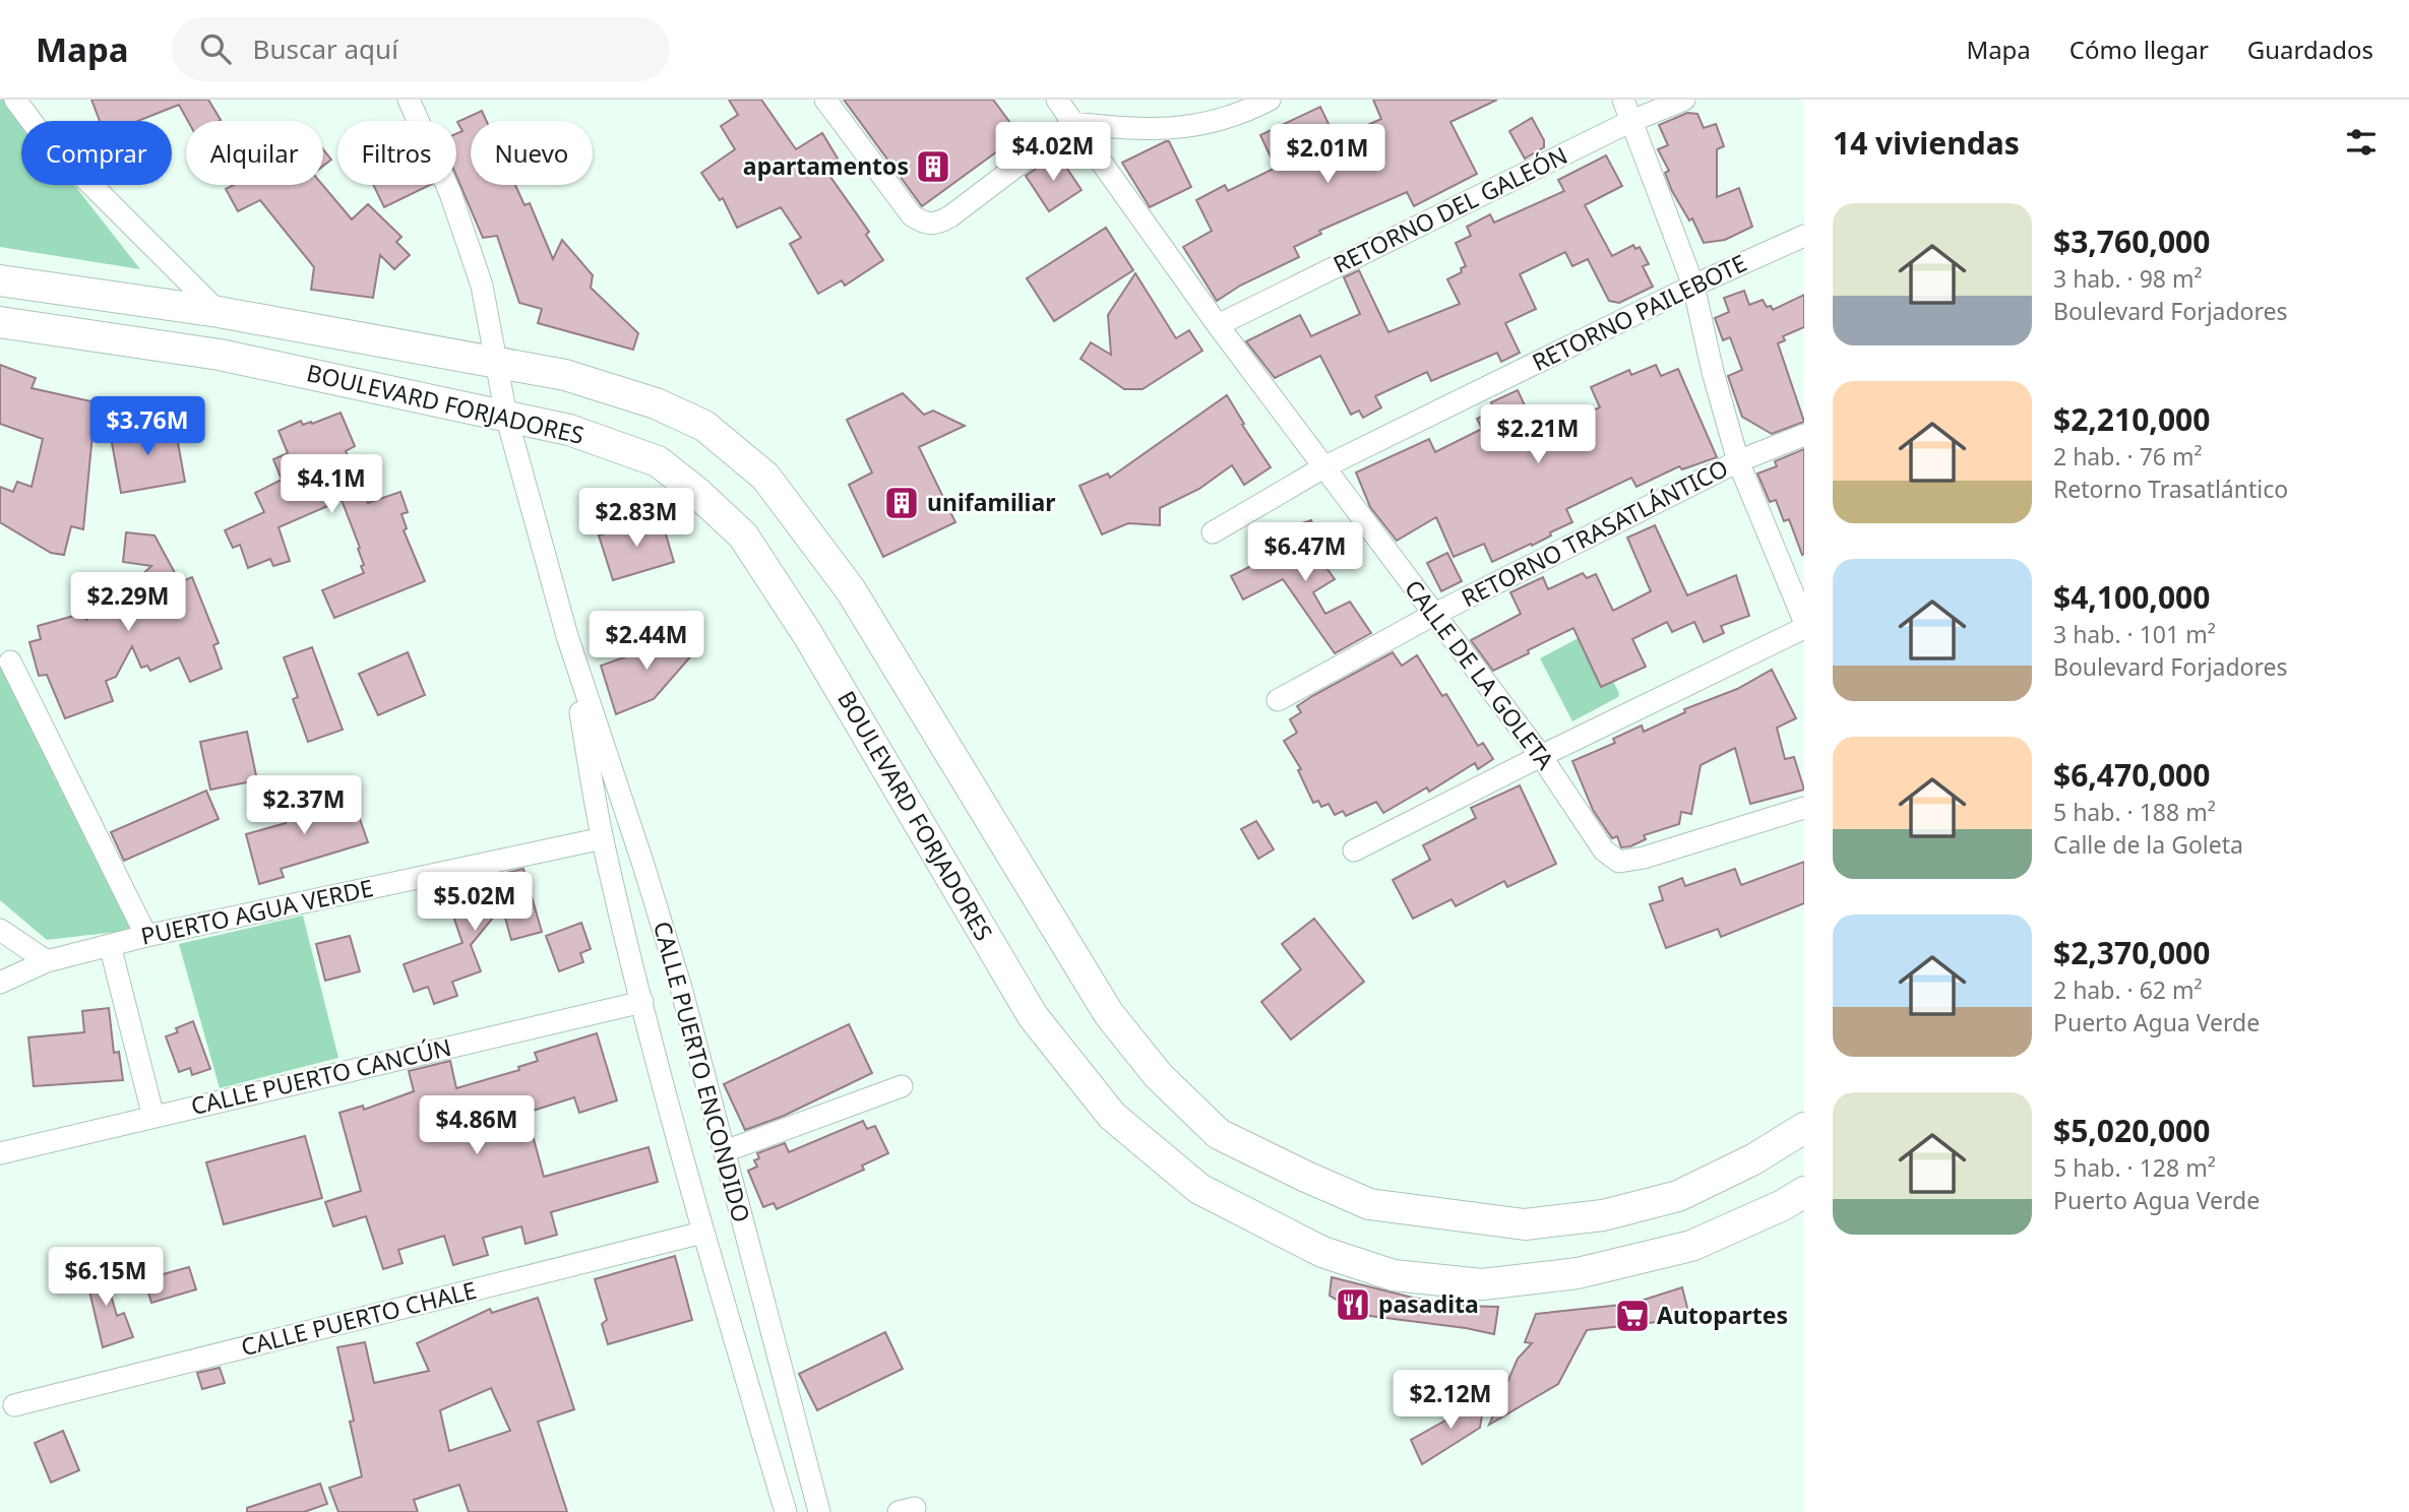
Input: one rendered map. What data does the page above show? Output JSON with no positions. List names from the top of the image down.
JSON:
{
  "streets": {
    "main road": ["BOULEVARD FORJADORES"],
    "street": [
      "RETORNO DEL GALEÓN",
      "RETORNO PAILEBOTE",
      "RETORNO TRASATLÁNTICO",
      "CALLE DE LA GOLETA",
      "PUERTO AGUA VERDE",
      "CALLE PUERTO ENCONDIDO",
      "CALLE PUERTO CANCÚN",
      "CALLE PUERTO CHALE"
    ]
  },
  "crossings": [
    ["RETORNO DEL GALEÓN", "CALLE DE LA GOLETA"],
    ["RETORNO PAILEBOTE", "CALLE DE LA GOLETA"],
    ["BOULEVARD FORJADORES", "CALLE PUERTO ENCONDIDO"],
    ["RETORNO TRASATLÁNTICO", "CALLE DE LA GOLETA"],
    ["PUERTO AGUA VERDE", "CALLE PUERTO ENCONDIDO"],
    ["CALLE PUERTO ENCONDIDO", "CALLE PUERTO CANCÚN"],
    ["CALLE PUERTO ENCONDIDO", "CALLE PUERTO CHALE"]
  ],
  "places": {
    "building": ["apartamentos", "unifamiliar"],
    "restaurant": ["pasadita"],
    "supermarket": ["Autopartes"]
  },
  "page": {
    "header": "Mapa",
    "search": "Buscar aquí",
    "nav": ["Mapa", "Cómo llegar", "Guardados"],
    "heading": "14 viviendas",
    "chip": [
      "Comprar",
      "Alquilar",
      "Filtros",
      "Nuevo"
    ],
    "price": [
      "$4.02M",
      "$2.01M",
      "$3.76M",
      "$2.21M",
      "$4.1M",
      "$2.83M",
      "$6.47M",
      "$2.29M",
      "$2.44M",
      "$2.37M",
      "$5.02M",
      "$4.86M",
      "$6.15M",
      "$2.12M"
    ],
    "list": [
      {
        "name": "$3,760,000",
        "note": "3 hab. · 98 m² · Boulevard Forjadores"
      },
      {
        "name": "$2,210,000",
        "note": "2 hab. · 76 m² · Retorno Trasatlántico"
      },
      {
        "name": "$4,100,000",
        "note": "3 hab. · 101 m² · Boulevard Forjadores"
      },
      {
        "name": "$6,470,000",
        "note": "5 hab. · 188 m² · Calle de la Goleta"
      },
      {
        "name": "$2,370,000",
        "note": "2 hab. · 62 m² · Puerto Agua Verde"
      },
      {
        "name": "$5,020,000",
        "note": "5 hab. · 128 m² · Puerto Agua Verde"
      }
    ]
  }
}
